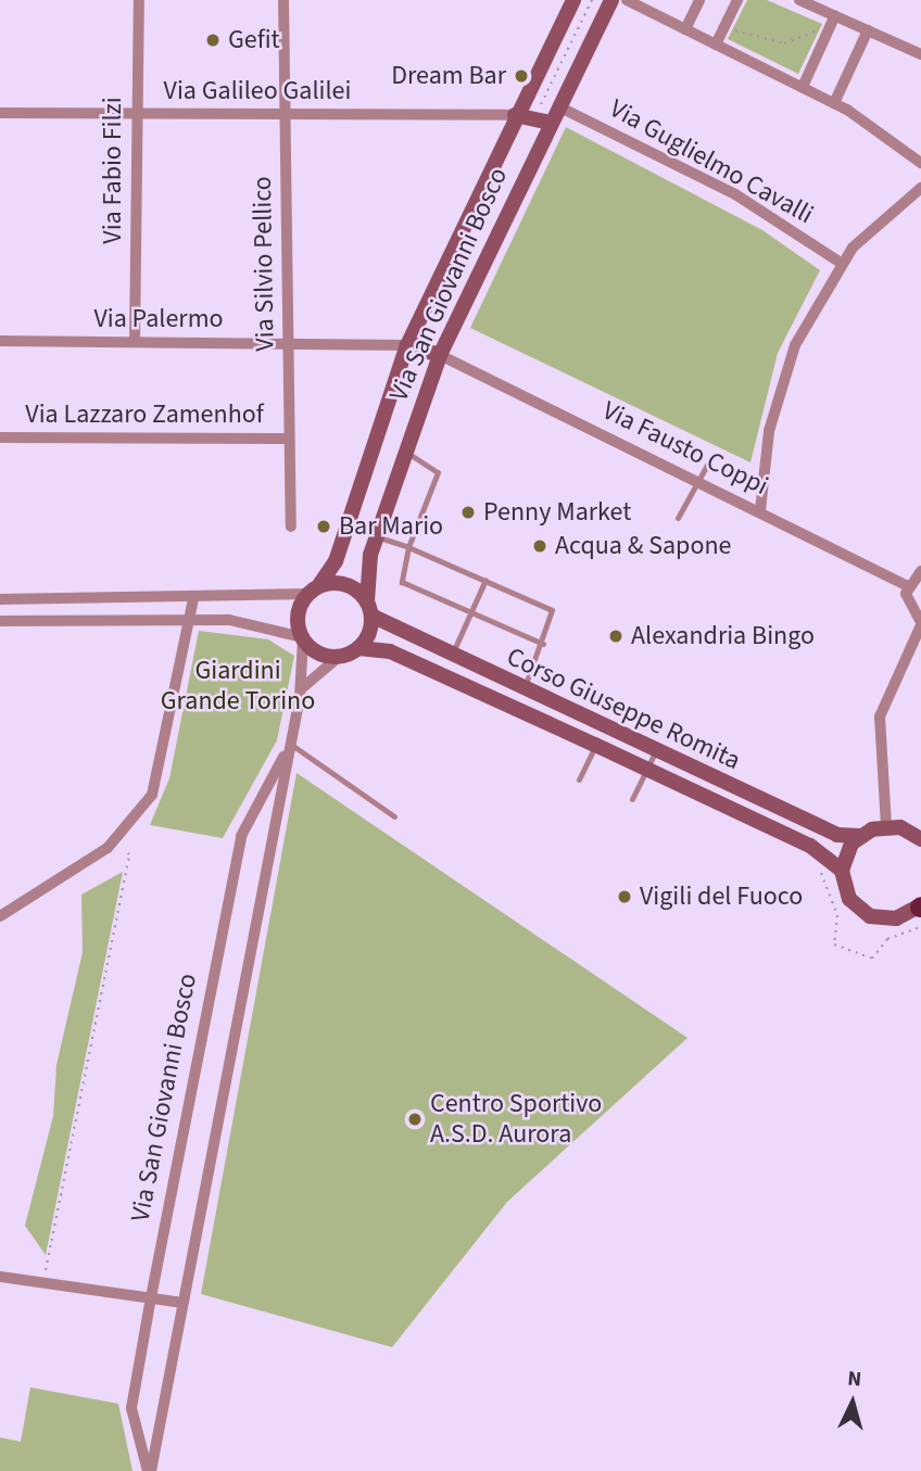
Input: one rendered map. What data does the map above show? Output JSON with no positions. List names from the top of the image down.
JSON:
{
  "streets": {
    "main road": ["Via San Giovanni Bosco", "Corso Giuseppe Romita"],
    "street": [
      "Via Galileo Galilei",
      "Via Guglielmo Cavalli",
      "Via Fabio Filzi",
      "Via Silvio Pellico",
      "Via Palermo",
      "Via Lazzaro Zamenhof",
      "Via Fausto Coppi"
    ]
  },
  "crossings": [
    ["Via Galileo Galilei", "Via Fabio Filzi"],
    ["Via Galileo Galilei", "Via Silvio Pellico"],
    ["Via Galileo Galilei", "Via San Giovanni Bosco"],
    ["Via Guglielmo Cavalli", "Via San Giovanni Bosco"],
    ["Via Fabio Filzi", "Via Palermo"],
    ["Via Silvio Pellico", "Via Palermo"],
    ["Via Silvio Pellico", "Via Lazzaro Zamenhof"],
    ["Via San Giovanni Bosco", "Via Palermo"],
    ["Via San Giovanni Bosco", "Via Fausto Coppi"],
    ["Via San Giovanni Bosco", "Corso Giuseppe Romita"]
  ],
  "parks": ["Giardini Grande Torino"],
  "places": [
    "Gefit",
    "Dream Bar",
    "Penny Market",
    "Bar Mario",
    "Acqua & Sapone",
    "Alexandria Bingo",
    "Vigili del Fuoco",
    "Centro Sportivo A.S.D. Aurora"
  ],
  "north": "top"
}
